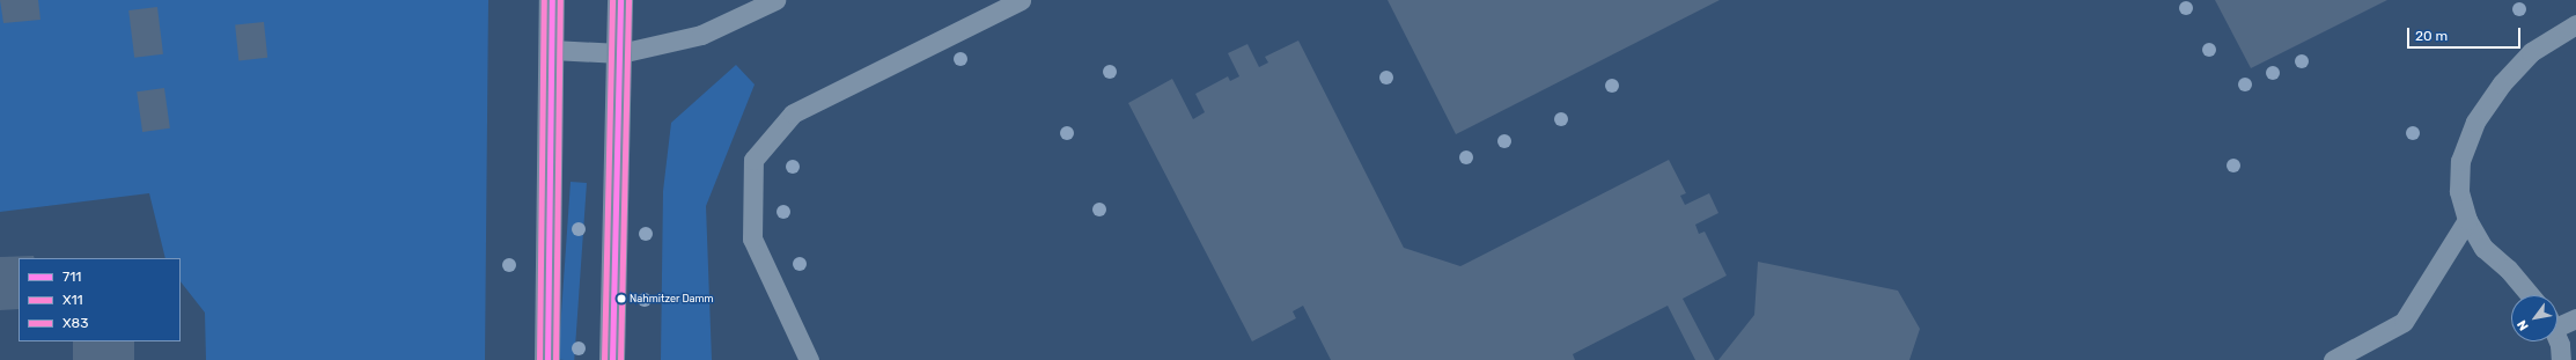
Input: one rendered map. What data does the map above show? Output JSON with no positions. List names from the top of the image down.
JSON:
{
  "places": ["Nahmitzer Damm"],
  "lines": ["transit line 711", "transit line X11", "transit line X83"],
  "legend": ["711", "X11", "X83"],
  "scale_bar": "20 m",
  "north": "bottom left"
}
